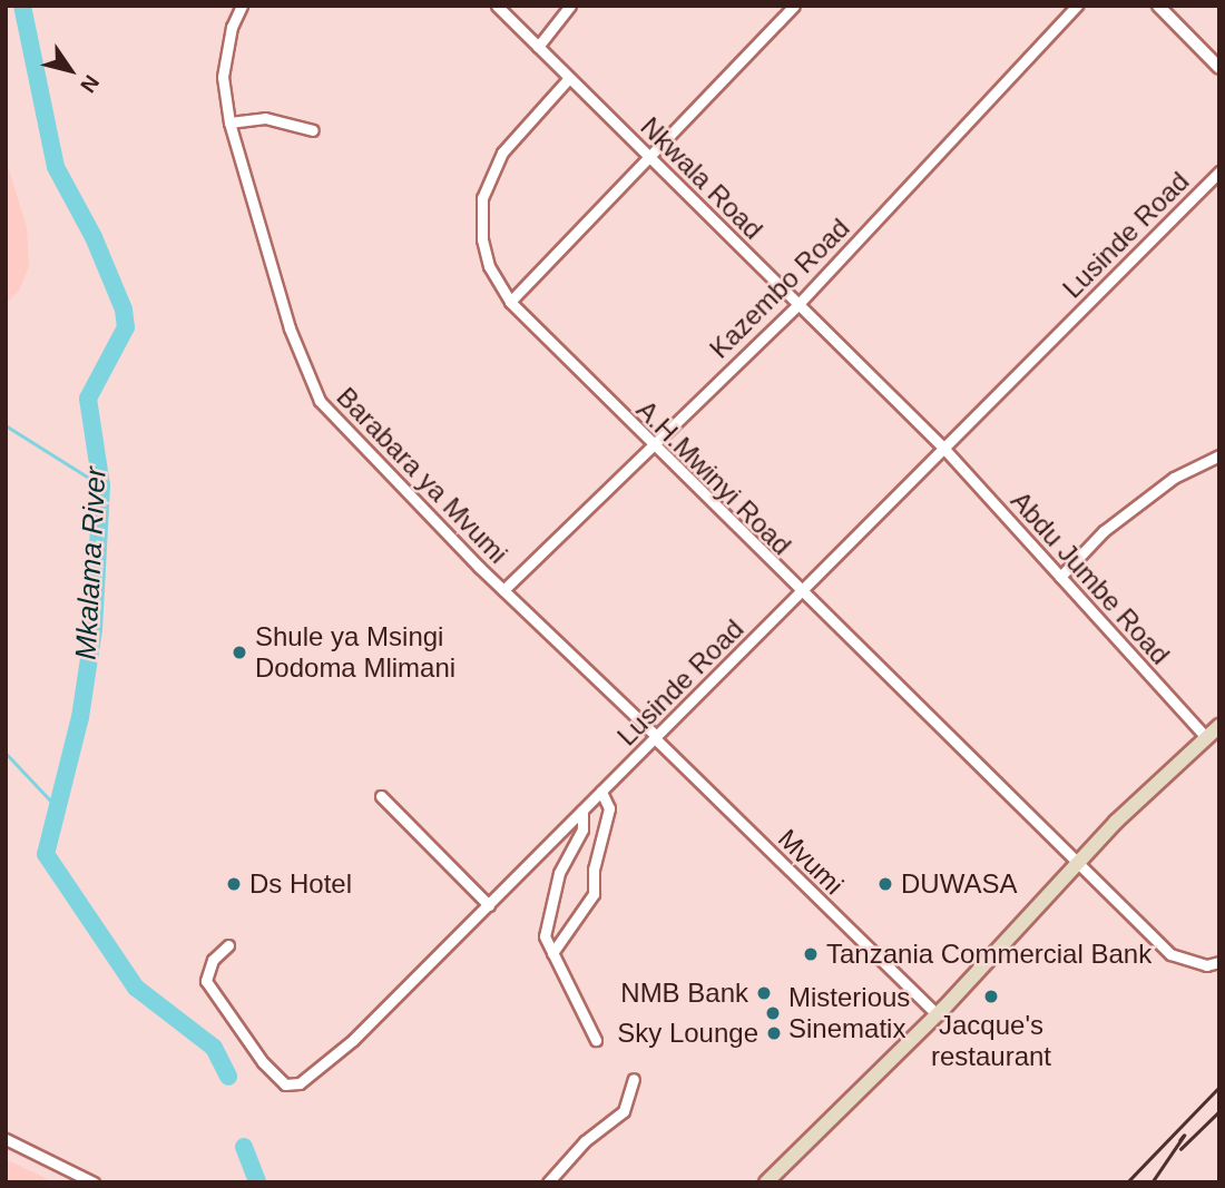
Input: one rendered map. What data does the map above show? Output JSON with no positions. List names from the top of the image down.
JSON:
{
  "streets": {
    "street": [
      "Nkwala Road",
      "Lusinde Road",
      "Kazembo Road",
      "Barabara ya Mvumi",
      "A.H.Mwinyi Road",
      "Abdu Jumbe Road",
      "Mvumi"
    ]
  },
  "crossings": [
    ["Nkwala Road", "Lusinde Road"],
    ["Nkwala Road", "Kazembo Road"],
    ["Nkwala Road", "A.H.Mwinyi Road"],
    ["Nkwala Road", "Abdu Jumbe Road"],
    ["Lusinde Road", "Barabara ya Mvumi"],
    ["Lusinde Road", "A.H.Mwinyi Road"],
    ["Lusinde Road", "Abdu Jumbe Road"],
    ["Lusinde Road", "Mvumi"],
    ["Kazembo Road", "Barabara ya Mvumi"],
    ["Kazembo Road", "A.H.Mwinyi Road"],
    ["Barabara ya Mvumi", "Mvumi"]
  ],
  "water": ["Mkalama River"],
  "places": [
    "Shule ya Msingi Dodoma Mlimani",
    "Ds Hotel",
    "DUWASA",
    "Tanzania Commercial Bank",
    "NMB Bank",
    "Jacque's restaurant",
    "Misterious Sinematix",
    "Sky Lounge"
  ],
  "north": "bottom right"
}
